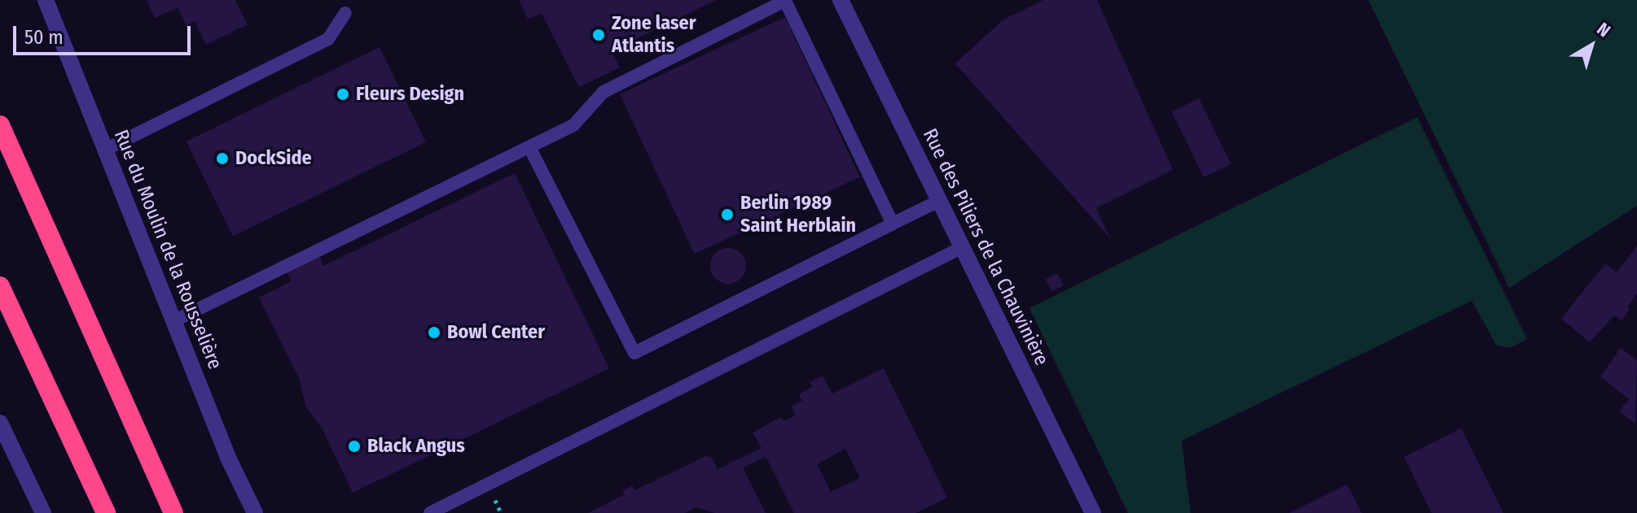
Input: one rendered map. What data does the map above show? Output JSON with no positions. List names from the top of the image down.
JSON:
{
  "streets": {
    "street": ["Rue des Piliers de la Chauvinière", "Rue du Moulin de la Rousselière"]
  },
  "places": [
    "Zone laser Atlantis",
    "Fleurs Design",
    "DockSide",
    "Berlin 1989 Saint Herblain",
    "Bowl Center",
    "Black Angus"
  ],
  "scale_bar": "50 m",
  "north": "top right"
}
